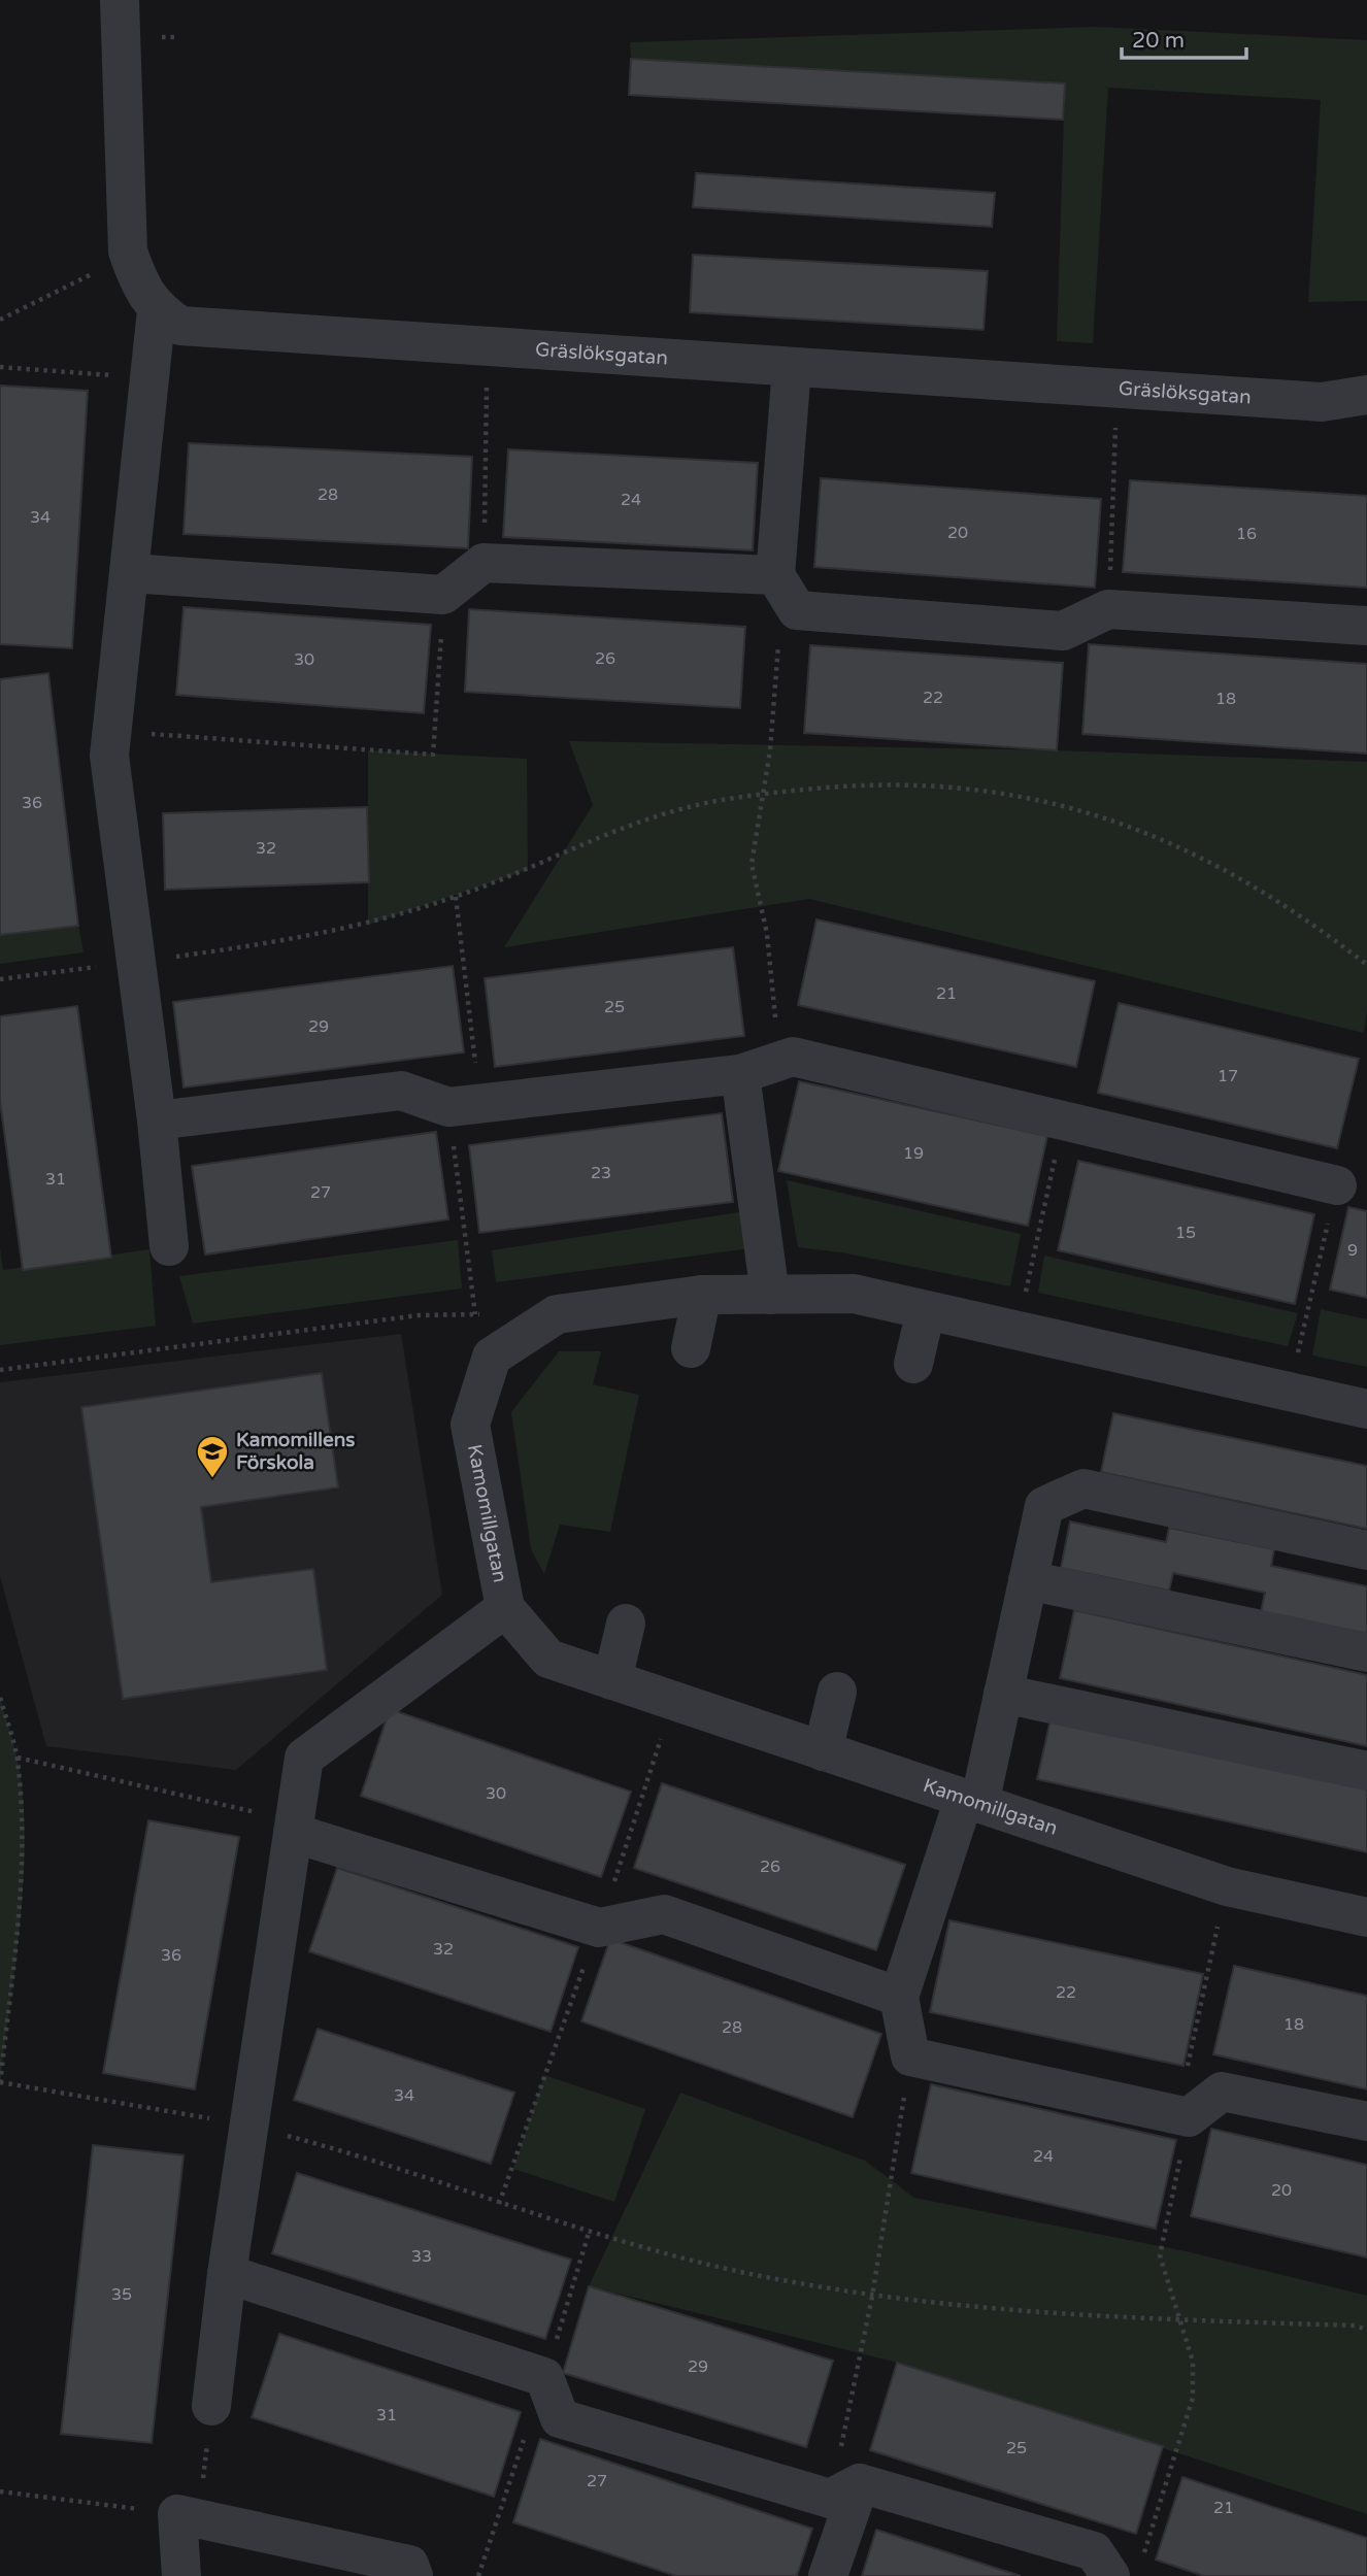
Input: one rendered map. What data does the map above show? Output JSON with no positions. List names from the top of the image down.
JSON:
{
  "streets": {
    "street": ["Gräslöksgatan", "Kamomillgatan"]
  },
  "places": {
    "school or university": ["Kamomillens Förskola"]
  },
  "house_numbers": [
    "28",
    "24",
    "34",
    "20",
    "16",
    "26",
    "30",
    "22",
    "18",
    "36",
    "32",
    "21",
    "25",
    "29",
    "17",
    "19",
    "23",
    "31",
    "27",
    "15",
    "9",
    "30",
    "26",
    "32",
    "36",
    "22",
    "18",
    "28",
    "34",
    "24",
    "20",
    "33",
    "35",
    "29",
    "31",
    "25",
    "27",
    "21"
  ],
  "scale_bar": "20 m"
}
